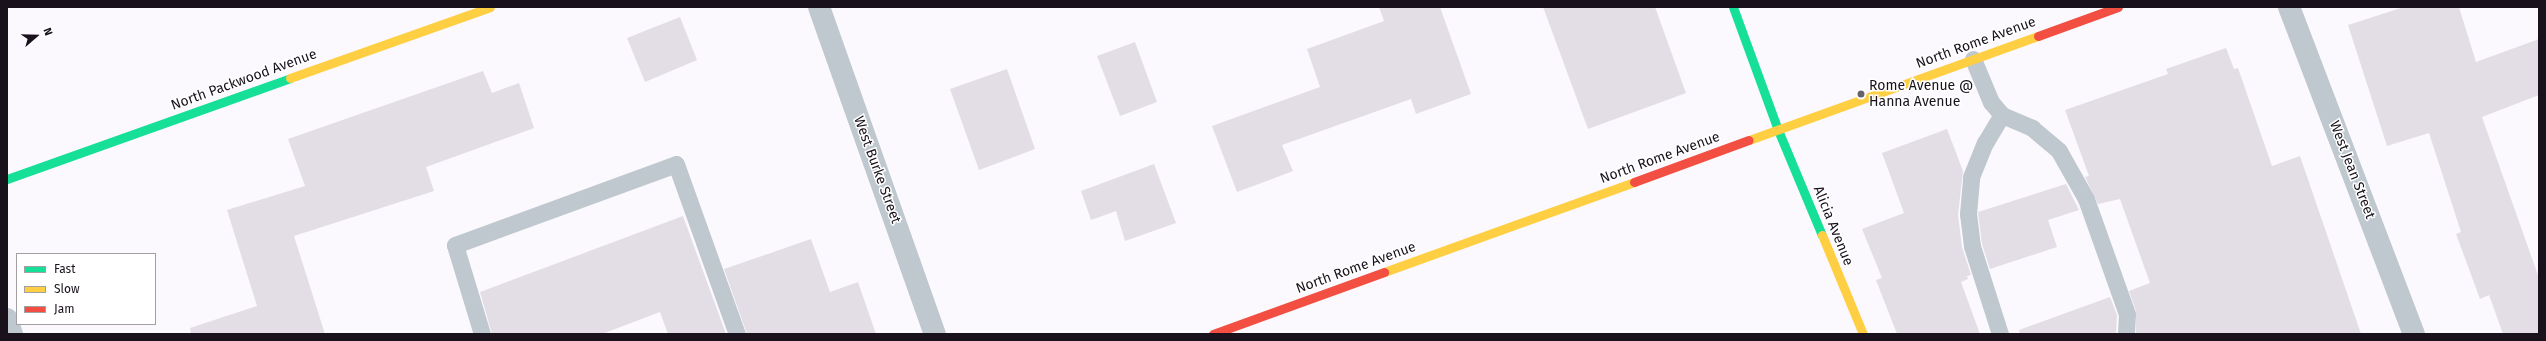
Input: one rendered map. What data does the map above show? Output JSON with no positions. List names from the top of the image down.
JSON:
{
  "streets": {
    "street": [
      "North Rome Avenue",
      "North Packwood Avenue",
      "West Burke Street",
      "West Jean Street",
      "Alicia Avenue"
    ]
  },
  "crossings": [
    ["North Rome Avenue", "Alicia Avenue"]
  ],
  "places": ["Rome Avenue @ Hanna Avenue"],
  "legend": ["Fast", "Slow", "Jam"],
  "north": "right"
}
